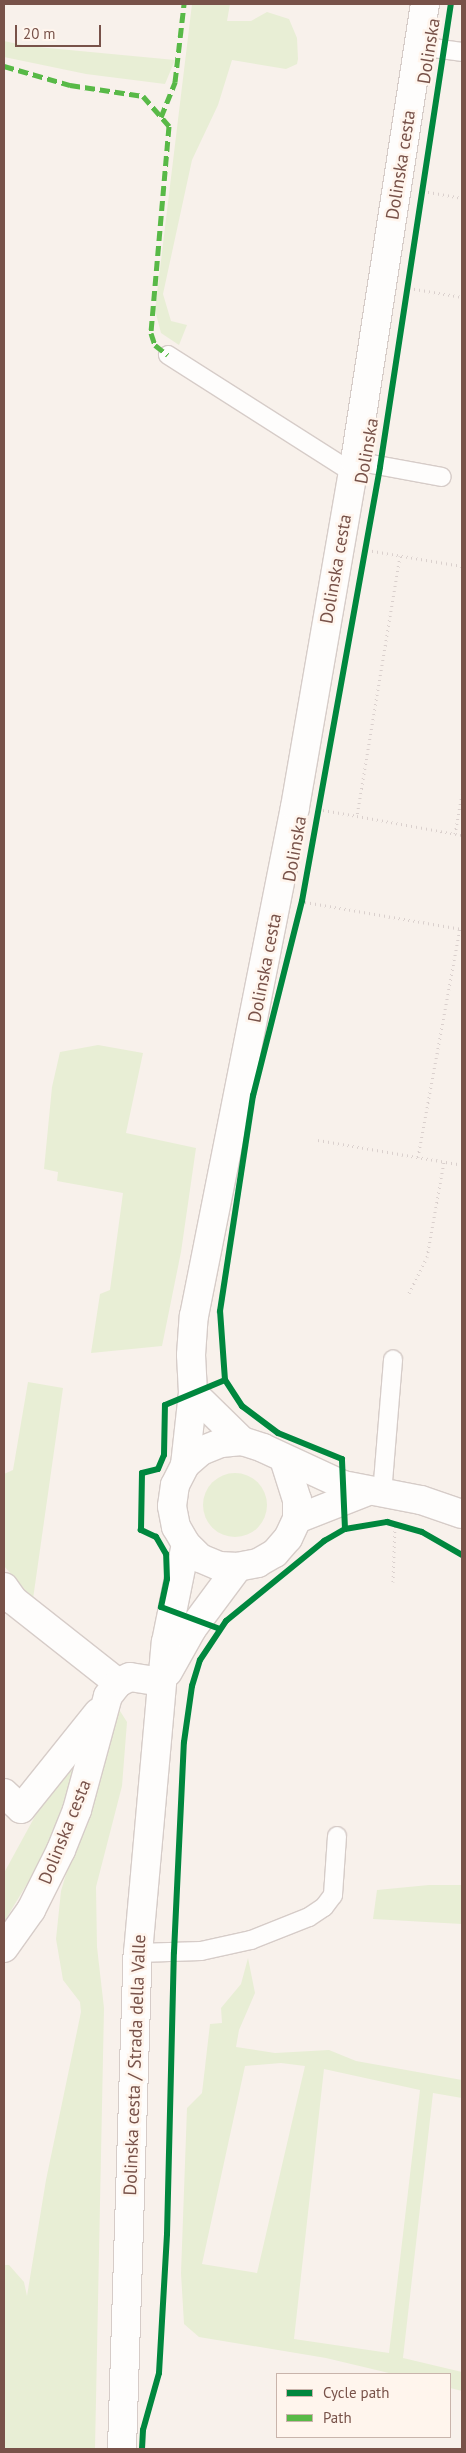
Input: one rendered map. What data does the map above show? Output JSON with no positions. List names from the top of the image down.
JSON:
{
  "streets": {
    "street": ["Dolinska cesta", "Dolinska cesta / Strada della Valle"],
    "cycle path": ["Dolinska"]
  },
  "legend": ["Cycle path", "Path"],
  "scale_bar": "20 m"
}
